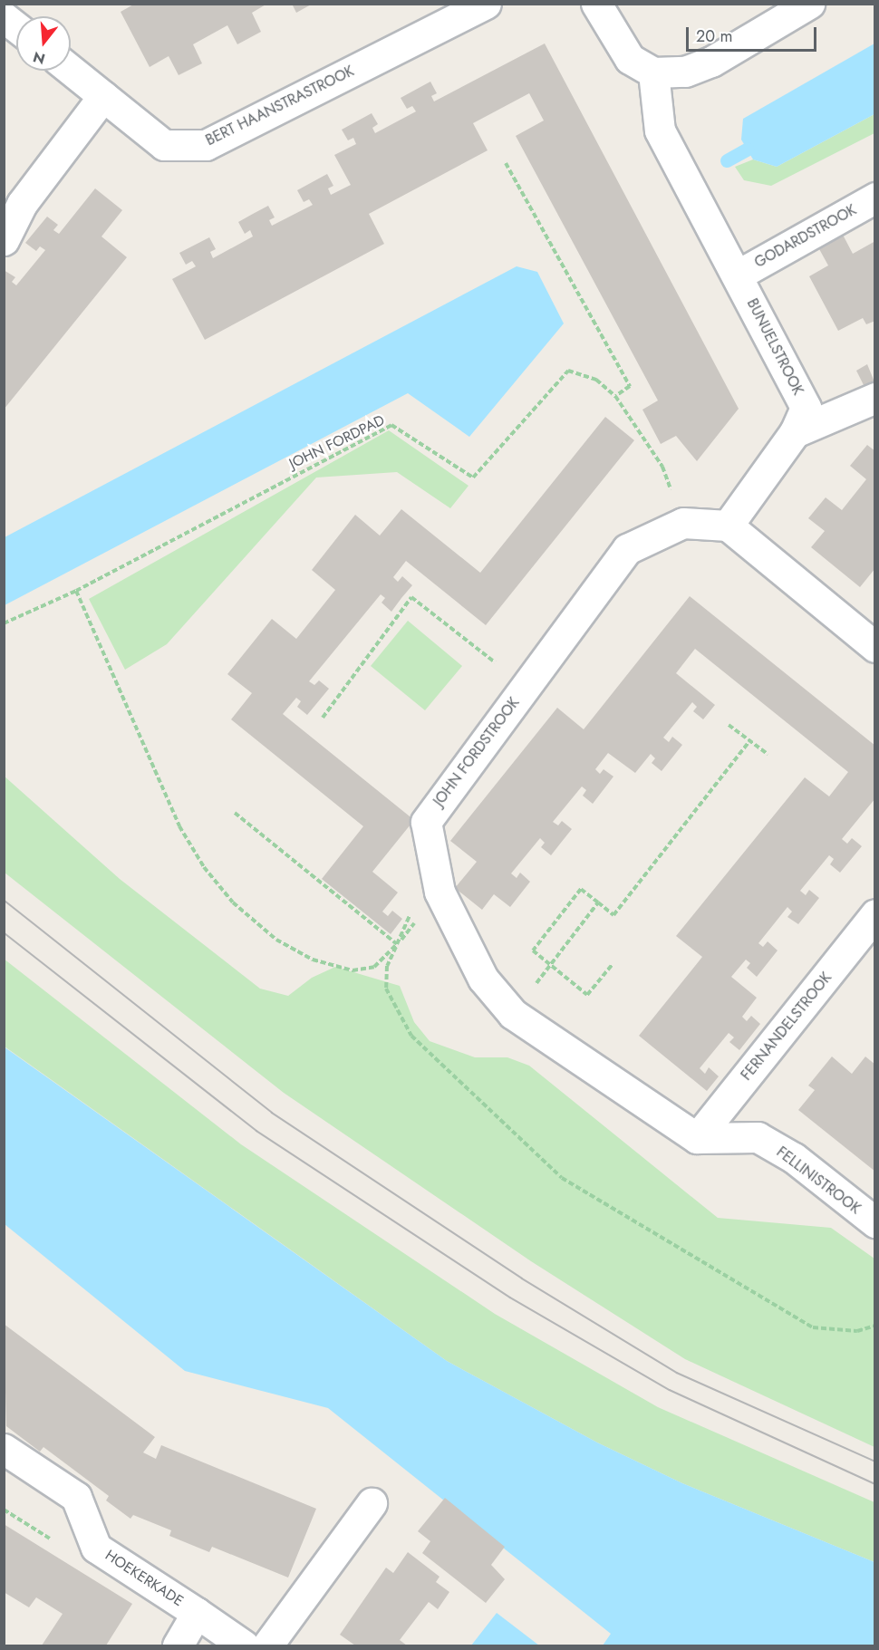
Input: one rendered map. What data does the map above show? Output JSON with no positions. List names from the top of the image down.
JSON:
{
  "streets": {
    "street": [
      "BERT HAANSTRASTROOK",
      "GODARDSTROOK",
      "BUNUELSTROOK",
      "JOHN FORDSTROOK",
      "FERNANDELSTROOK",
      "FELLINISTROOK",
      "HOEKERKADE"
    ],
    "path": ["JOHN FORDPAD"]
  },
  "crossings": [
    ["GODARDSTROOK", "BUNUELSTROOK"],
    ["BUNUELSTROOK", "JOHN FORDSTROOK"],
    ["JOHN FORDPAD", "JOHN FORDSTROOK"],
    ["JOHN FORDSTROOK", "FERNANDELSTROOK"],
    ["JOHN FORDSTROOK", "FELLINISTROOK"],
    ["FERNANDELSTROOK", "FELLINISTROOK"]
  ],
  "scale_bar": "20 m",
  "north": "bottom"
}
